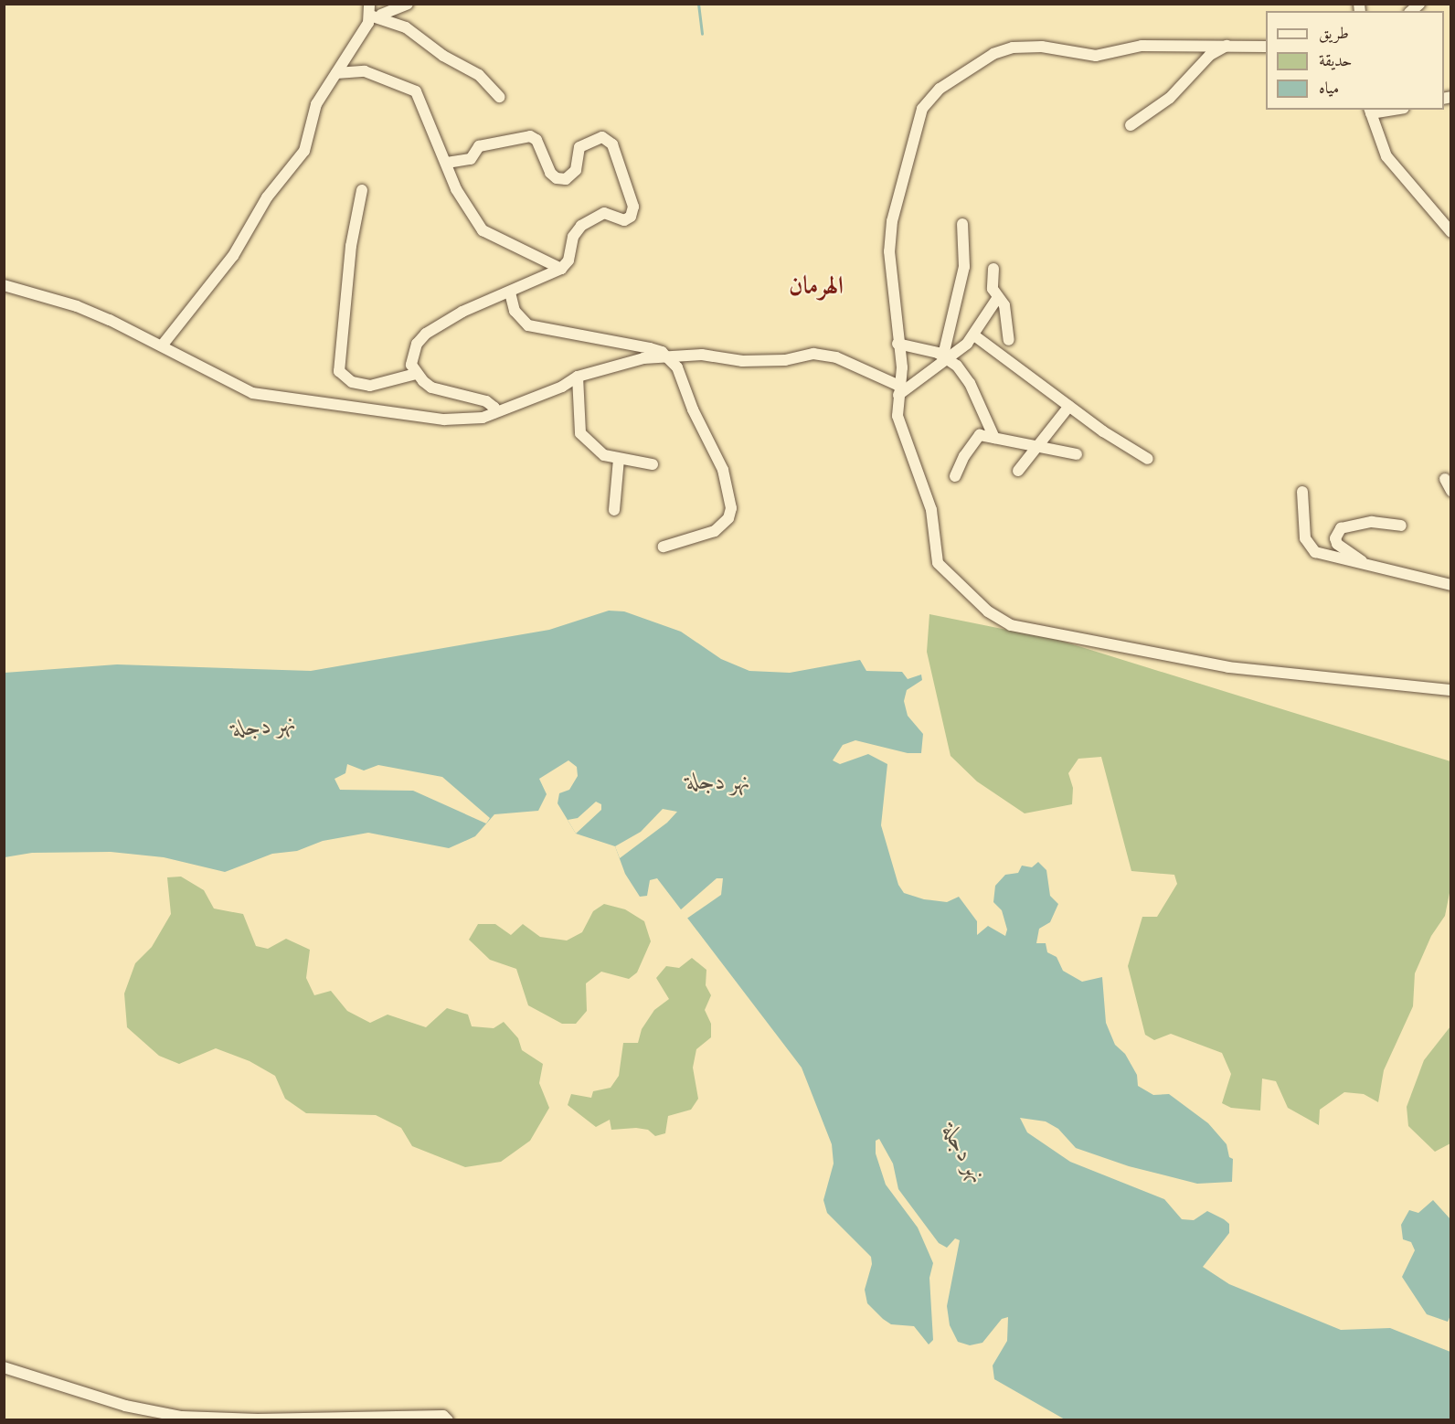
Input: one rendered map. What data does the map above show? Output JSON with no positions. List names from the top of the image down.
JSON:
{
  "districts": ["الهرمان"],
  "water": ["نهر دجلة"],
  "legend": ["طريق", "حديقة", "مياه"]
}
